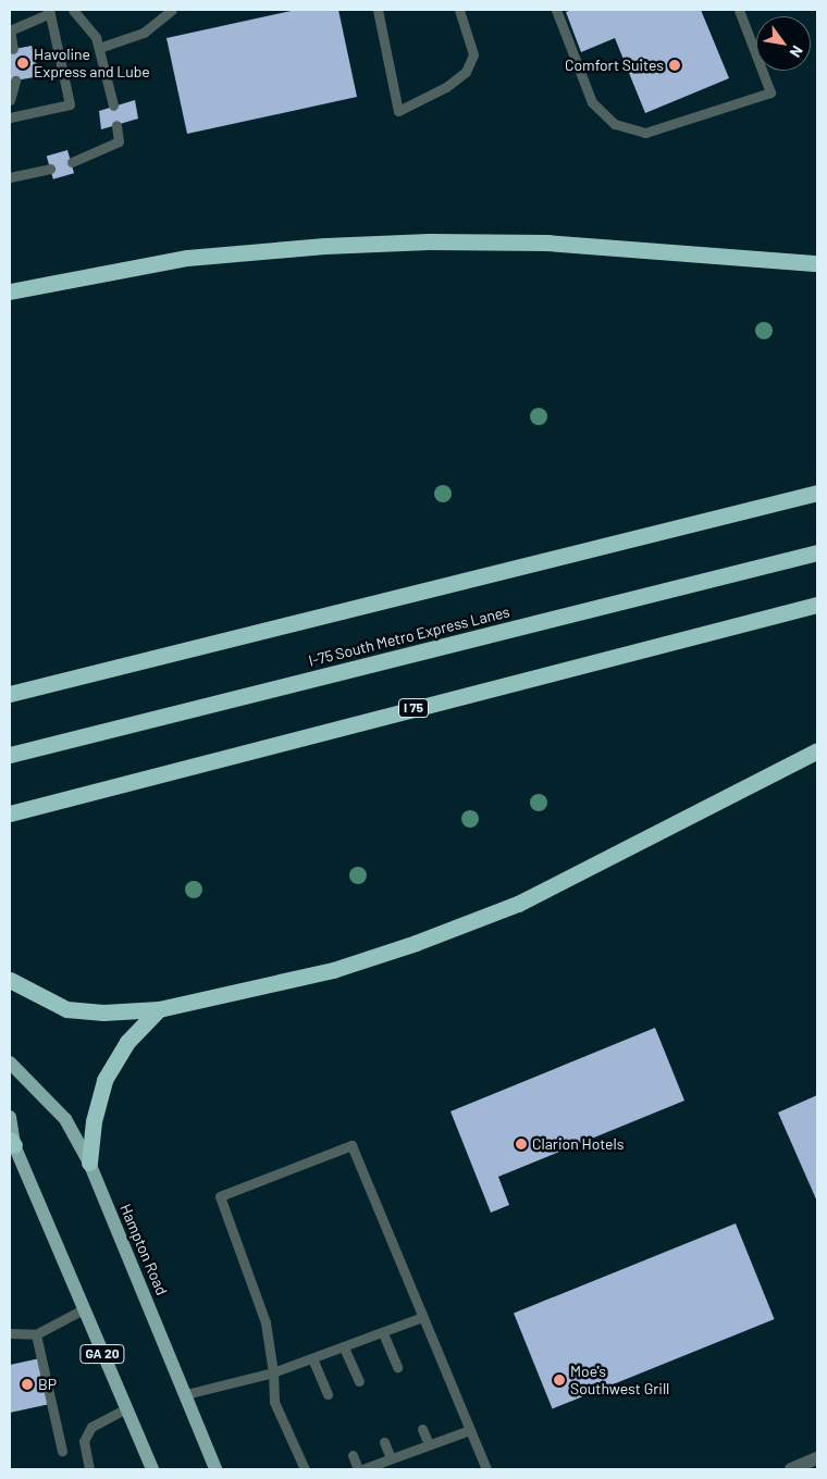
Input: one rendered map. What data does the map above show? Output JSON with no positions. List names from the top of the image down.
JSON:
{
  "streets": {
    "highway": ["I-75 South Metro Express Lanes", "I 75"],
    "main road": ["Hampton Road", "GA 20"]
  },
  "places": [
    "Havoline Express and Lube",
    "Comfort Suites",
    "Clarion Hotels",
    "Moe's Southwest Grill",
    "BP"
  ],
  "north": "bottom right"
}
